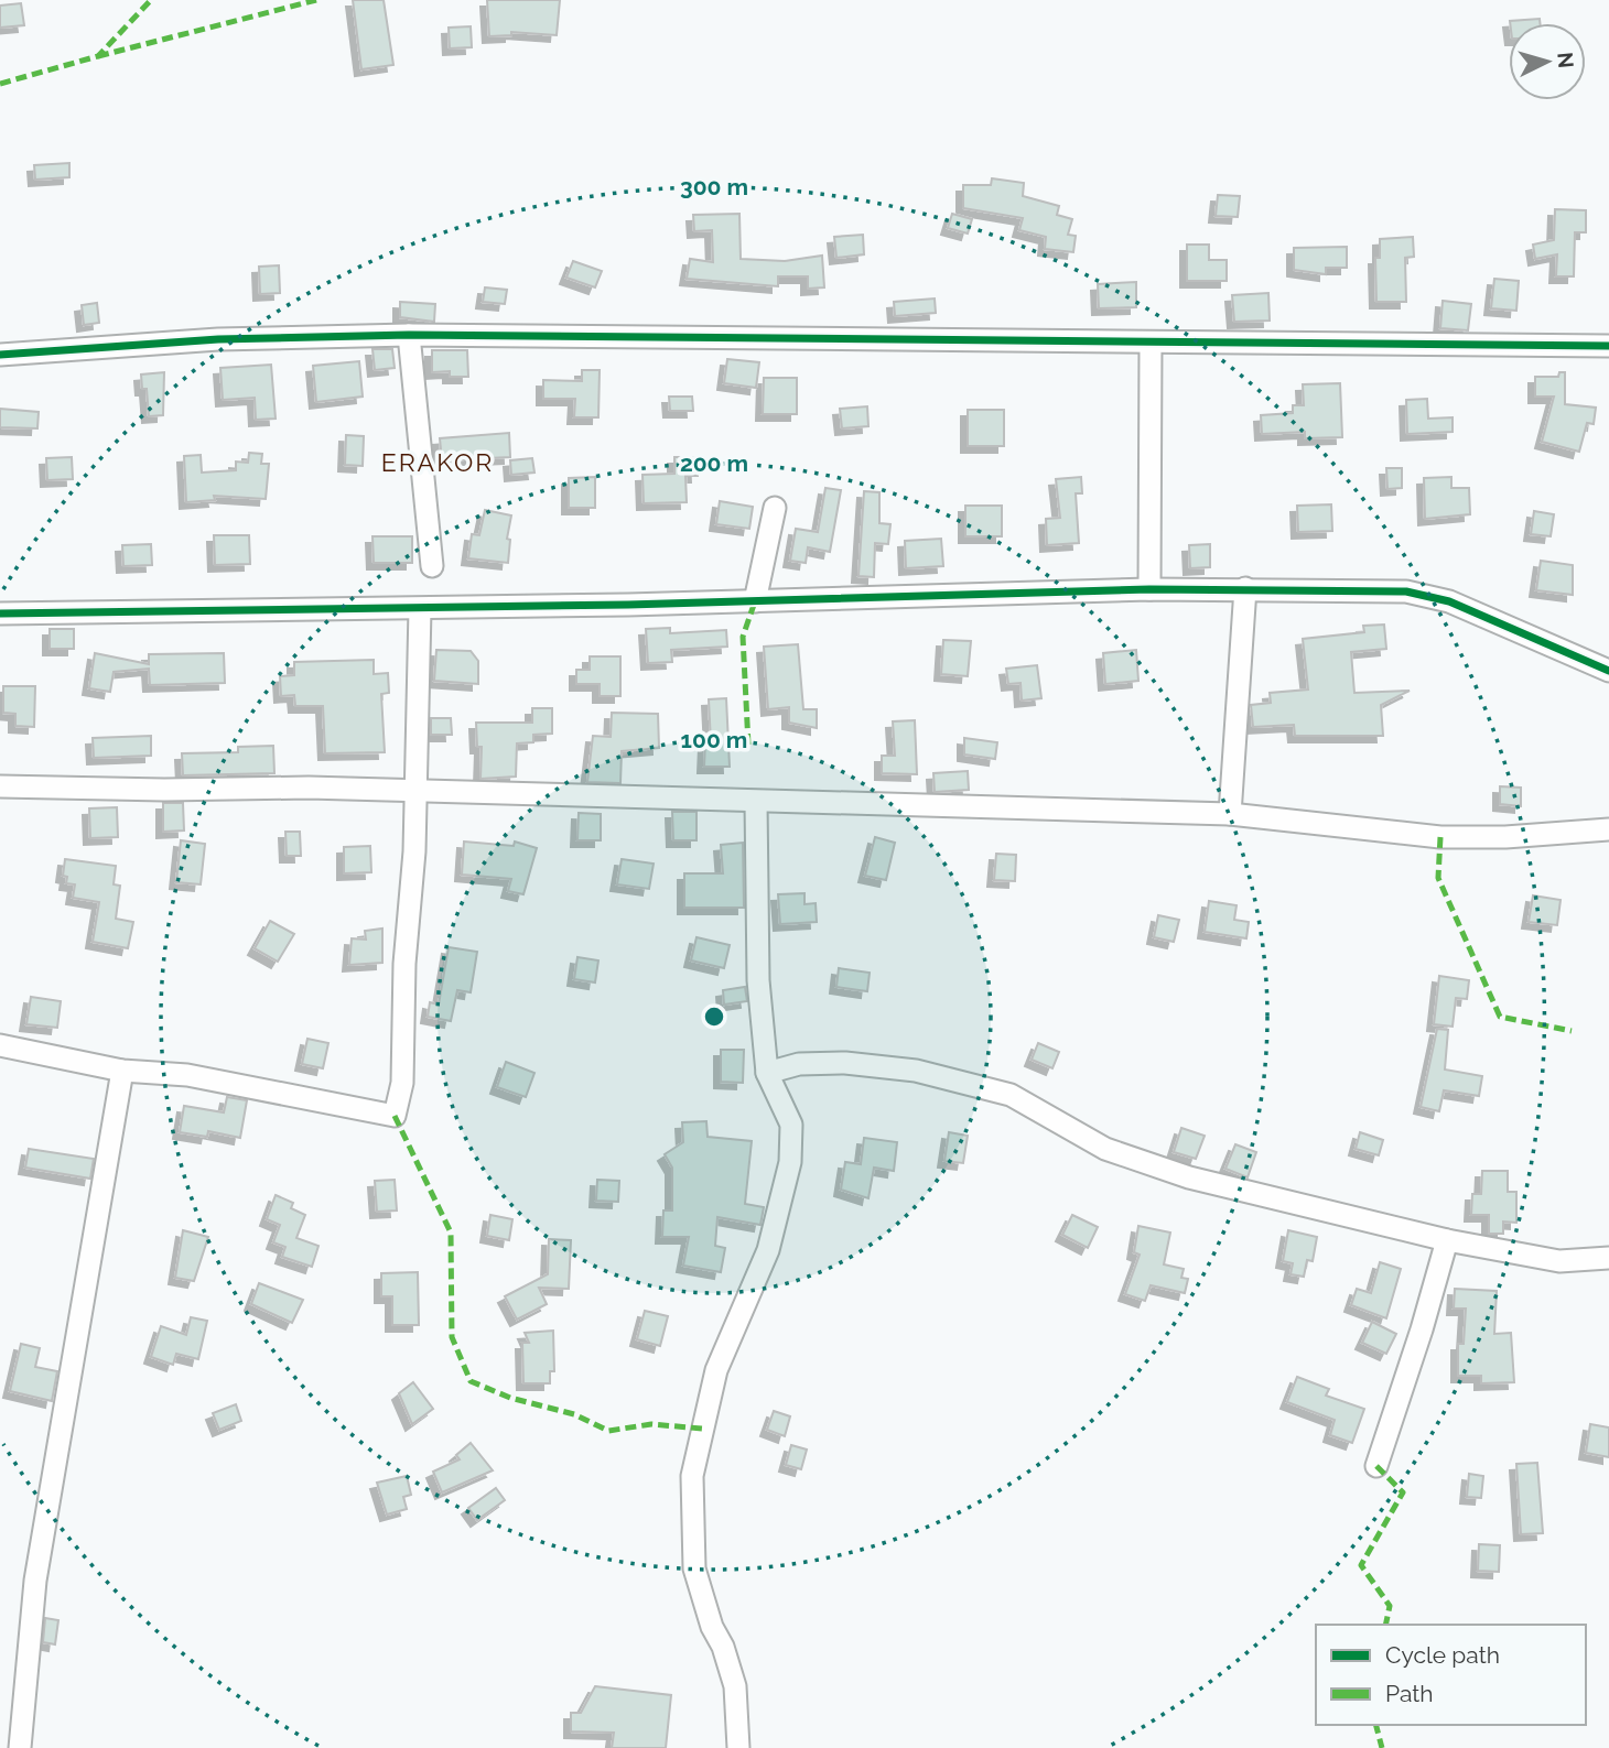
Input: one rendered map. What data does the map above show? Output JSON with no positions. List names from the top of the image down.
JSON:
{
  "districts": ["ERAKOR"],
  "legend": ["Cycle path", "Path"],
  "north": "right",
  "rings": ["300 m", "200 m", "100 m"]
}
